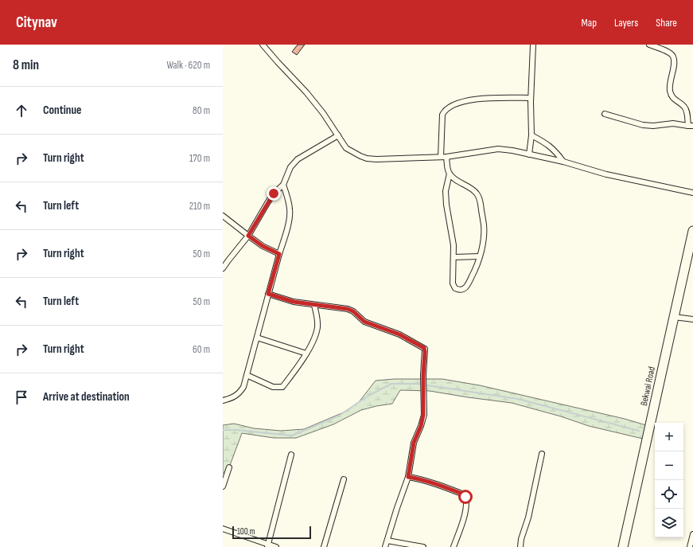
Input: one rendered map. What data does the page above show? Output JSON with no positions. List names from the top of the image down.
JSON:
{
  "streets": {
    "highway": ["Bekwai Road"]
  },
  "scale_bar": "100 m",
  "page": {
    "header": "Citynav",
    "nav": ["Map", "Layers", "Share"],
    "heading": ["8 min", "Walk · 620 m"],
    "list": [
      ["Continue", "80 m"],
      ["Turn right", "170 m"],
      ["Turn left", "210 m"],
      ["Turn right", "50 m"],
      ["Turn left", "50 m"],
      ["Turn right", "60 m"],
      "Arrive at destination"
    ],
    "map_buttons": ["+", "−"],
    "scale": "100 m"
  }
}
